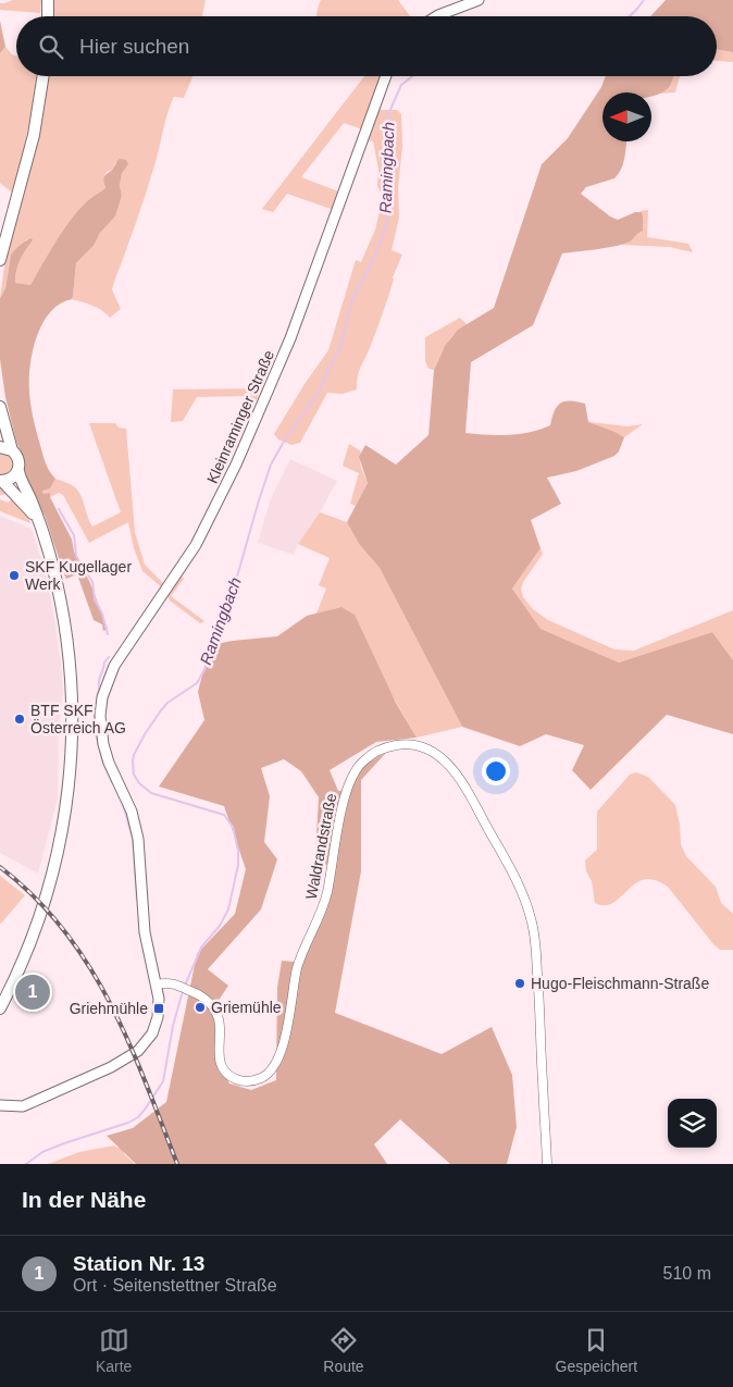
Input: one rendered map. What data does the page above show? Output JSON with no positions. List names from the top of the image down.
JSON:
{
  "streets": {
    "main road": ["Kleinraminger Straße"],
    "street": ["Waldrandstraße"]
  },
  "crossings": [
    ["Kleinraminger Straße", "Waldrandstraße"]
  ],
  "water": ["Ramingbach"],
  "places": {
    "other": [
      "SKF Kugellager Werk",
      "BTF SKF Österreich AG",
      "Hugo-Fleischmann-Straße",
      "Griemühle"
    ],
    "transit": ["Griehmühle"]
  },
  "north": "left",
  "page": {
    "search": "Hier suchen",
    "pins": "1",
    "heading": "In der Nähe",
    "list": [
      {
        "mark": "1",
        "name": "Station Nr. 13",
        "note": "Ort · Seitenstettner Straße",
        "value": "510 m"
      }
    ],
    "nav": ["Karte", "Route", "Gespeichert"]
  }
}
